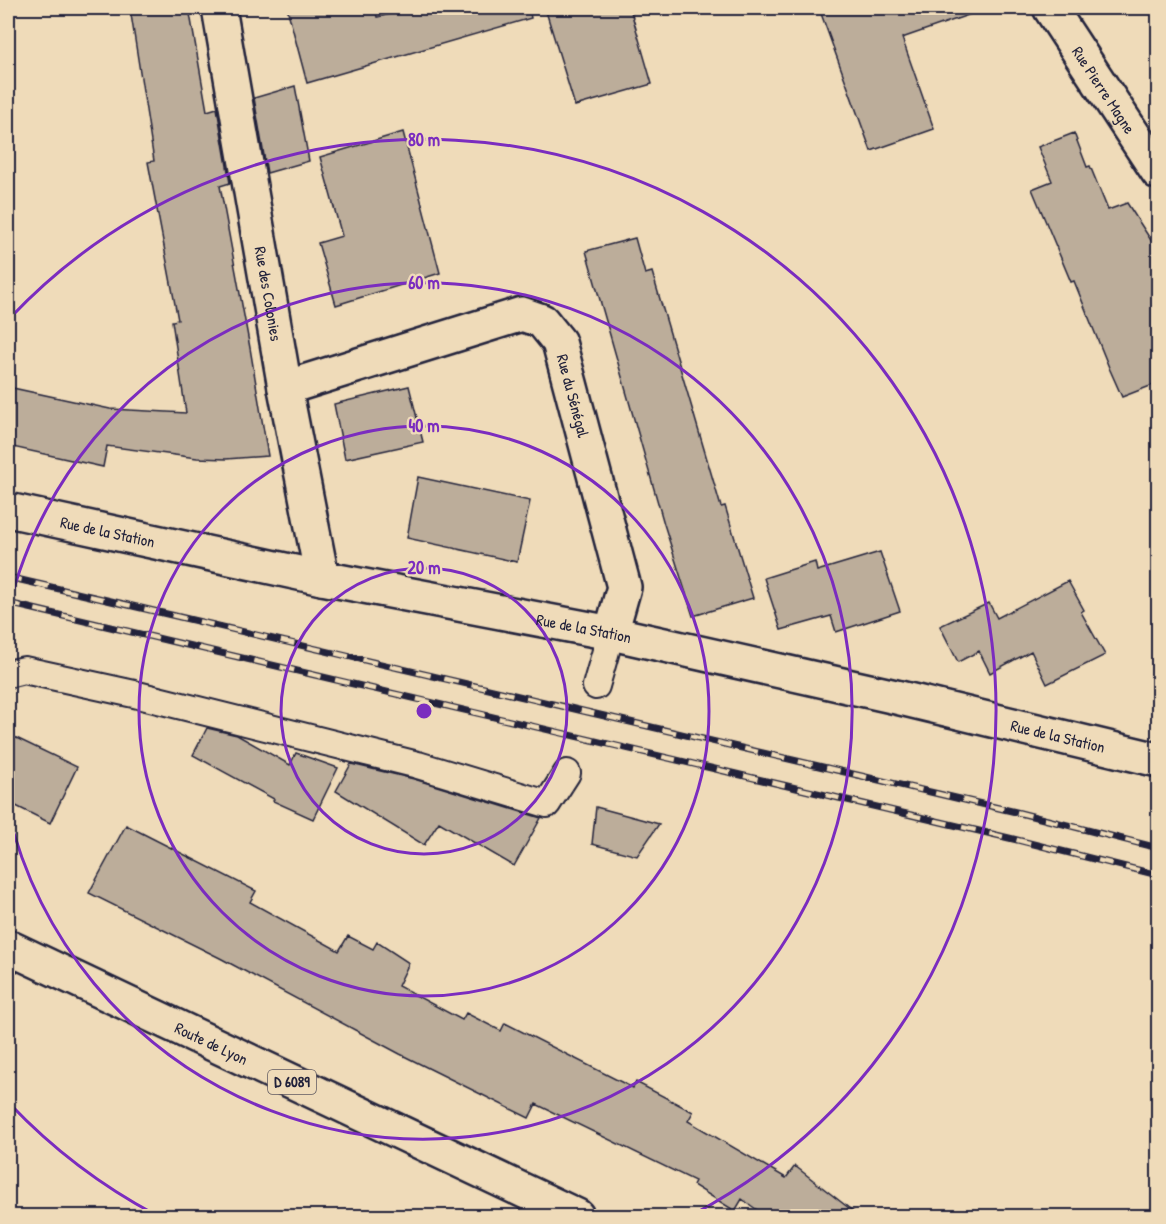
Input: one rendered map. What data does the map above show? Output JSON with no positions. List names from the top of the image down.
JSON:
{
  "streets": {
    "street": [
      "Rue Pierre Magne",
      "Rue des Colonies",
      "Rue du Sénégal",
      "Rue de la Station",
      "Route de Lyon",
      "D 6089"
    ]
  },
  "crossings": [
    ["Rue des Colonies", "Rue du Sénégal"],
    ["Rue des Colonies", "Rue de la Station"],
    ["Rue du Sénégal", "Rue de la Station"]
  ],
  "rings": [
    "80 m",
    "60 m",
    "40 m",
    "20 m"
  ]
}
